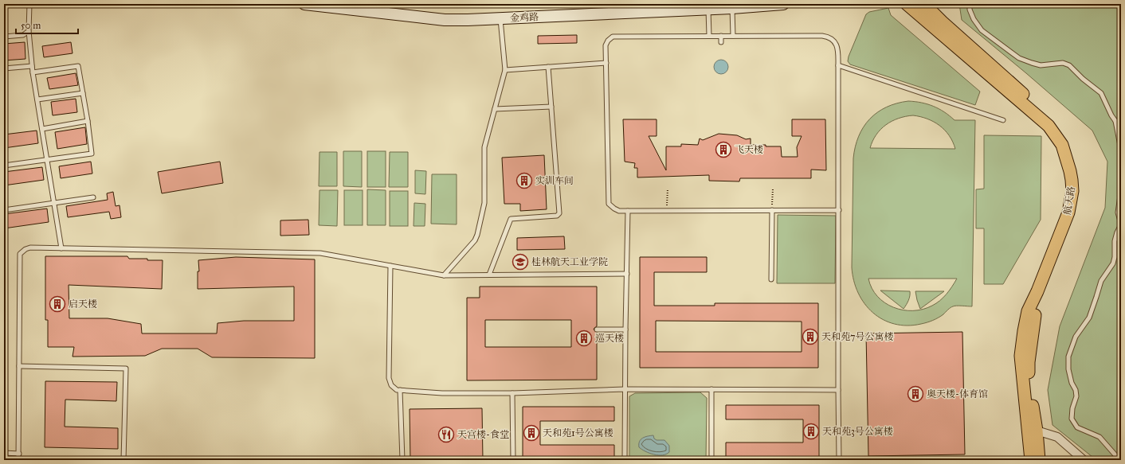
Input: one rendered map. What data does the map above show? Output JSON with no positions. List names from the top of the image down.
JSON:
{
  "streets": {
    "main road": ["金鸡路", "航天路"]
  },
  "places": {
    "building": [
      "飞天楼",
      "实训车间",
      "启天楼",
      "天和苑7号公寓楼",
      "巡天楼",
      "奥天楼-体育馆",
      "天和苑3号公寓楼",
      "天和苑1号公寓楼"
    ],
    "school or university": ["桂林航天工业学院"],
    "restaurant": ["天宫楼-食堂"]
  },
  "scale_bar": "50 m"
}
